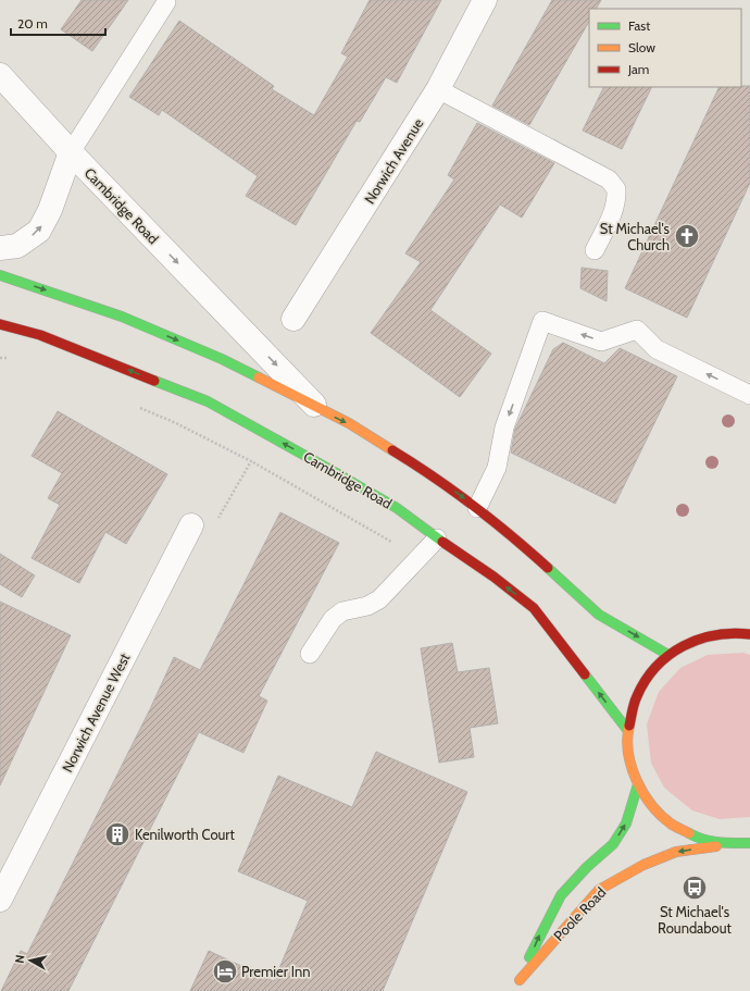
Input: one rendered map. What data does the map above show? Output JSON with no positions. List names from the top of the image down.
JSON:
{
  "streets": {
    "main road": ["Cambridge Road", "Poole Road"],
    "street": ["Norwich Avenue", "Norwich Avenue West"]
  },
  "places": {
    "church": ["St Michael's Church"],
    "building": ["Kenilworth Court"],
    "bus stop": ["St Michael's Roundabout"],
    "hotel": ["Premier Inn"]
  },
  "legend": ["Fast", "Slow", "Jam"],
  "scale_bar": "20 m",
  "north": "left"
}
